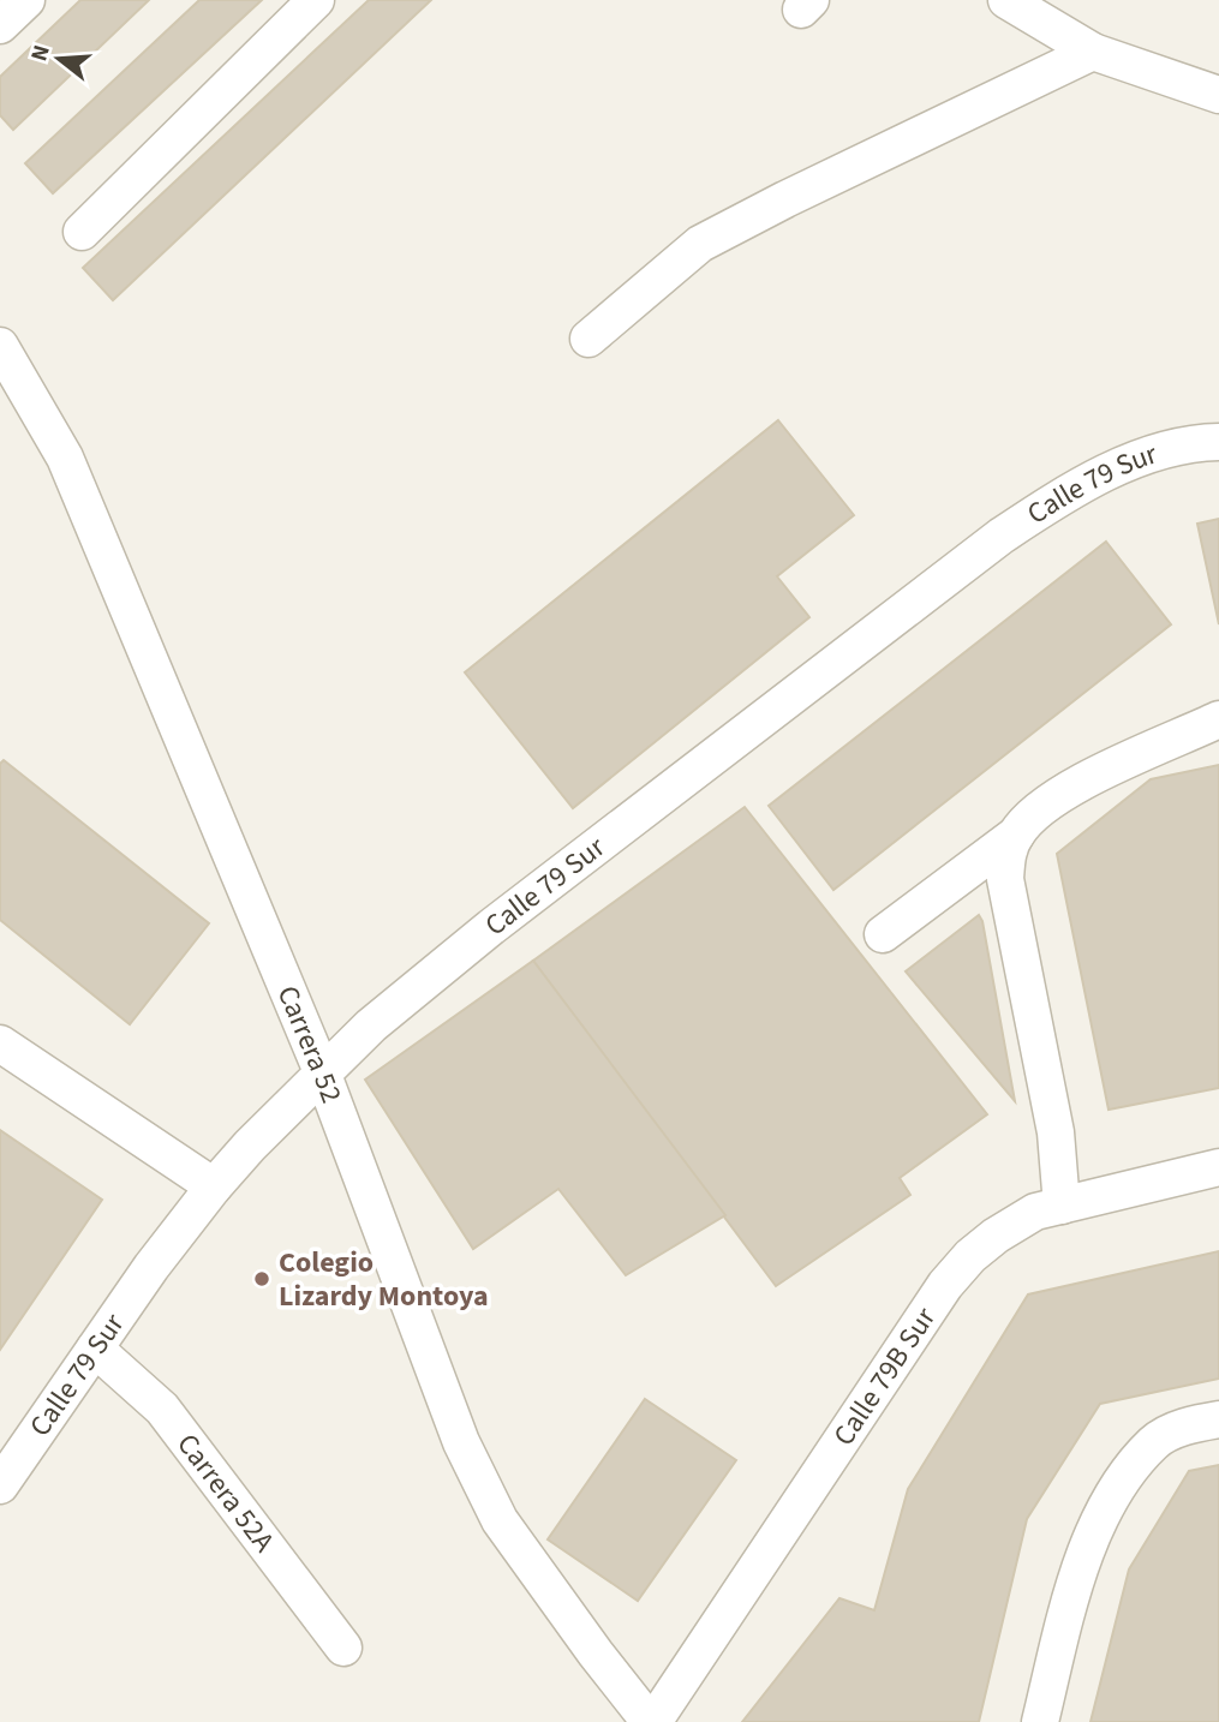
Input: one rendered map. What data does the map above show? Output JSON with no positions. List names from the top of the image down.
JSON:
{
  "streets": {
    "street": [
      "Calle 79 Sur",
      "Carrera 52",
      "Calle 79B Sur",
      "Carrera 52A"
    ]
  },
  "crossings": [
    ["Calle 79 Sur", "Carrera 52"],
    ["Calle 79 Sur", "Carrera 52A"],
    ["Carrera 52", "Calle 79B Sur"]
  ],
  "places": ["Colegio Lizardy Montoya"],
  "north": "left"
}
